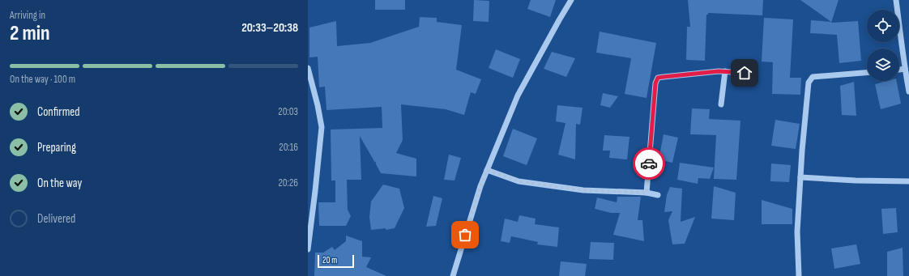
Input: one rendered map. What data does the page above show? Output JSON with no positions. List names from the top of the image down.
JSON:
{
  "scale_bar": "20 m",
  "page": {
    "heading": ["2 min", "Arriving in", "20:33–20:38"],
    "bar": "On the way · 100 m",
    "list": [
      ["Confirmed", "20:03"],
      ["Preparing", "20:16"],
      ["On the way", "20:26"],
      "Delivered"
    ],
    "scale": "20 m"
  }
}
